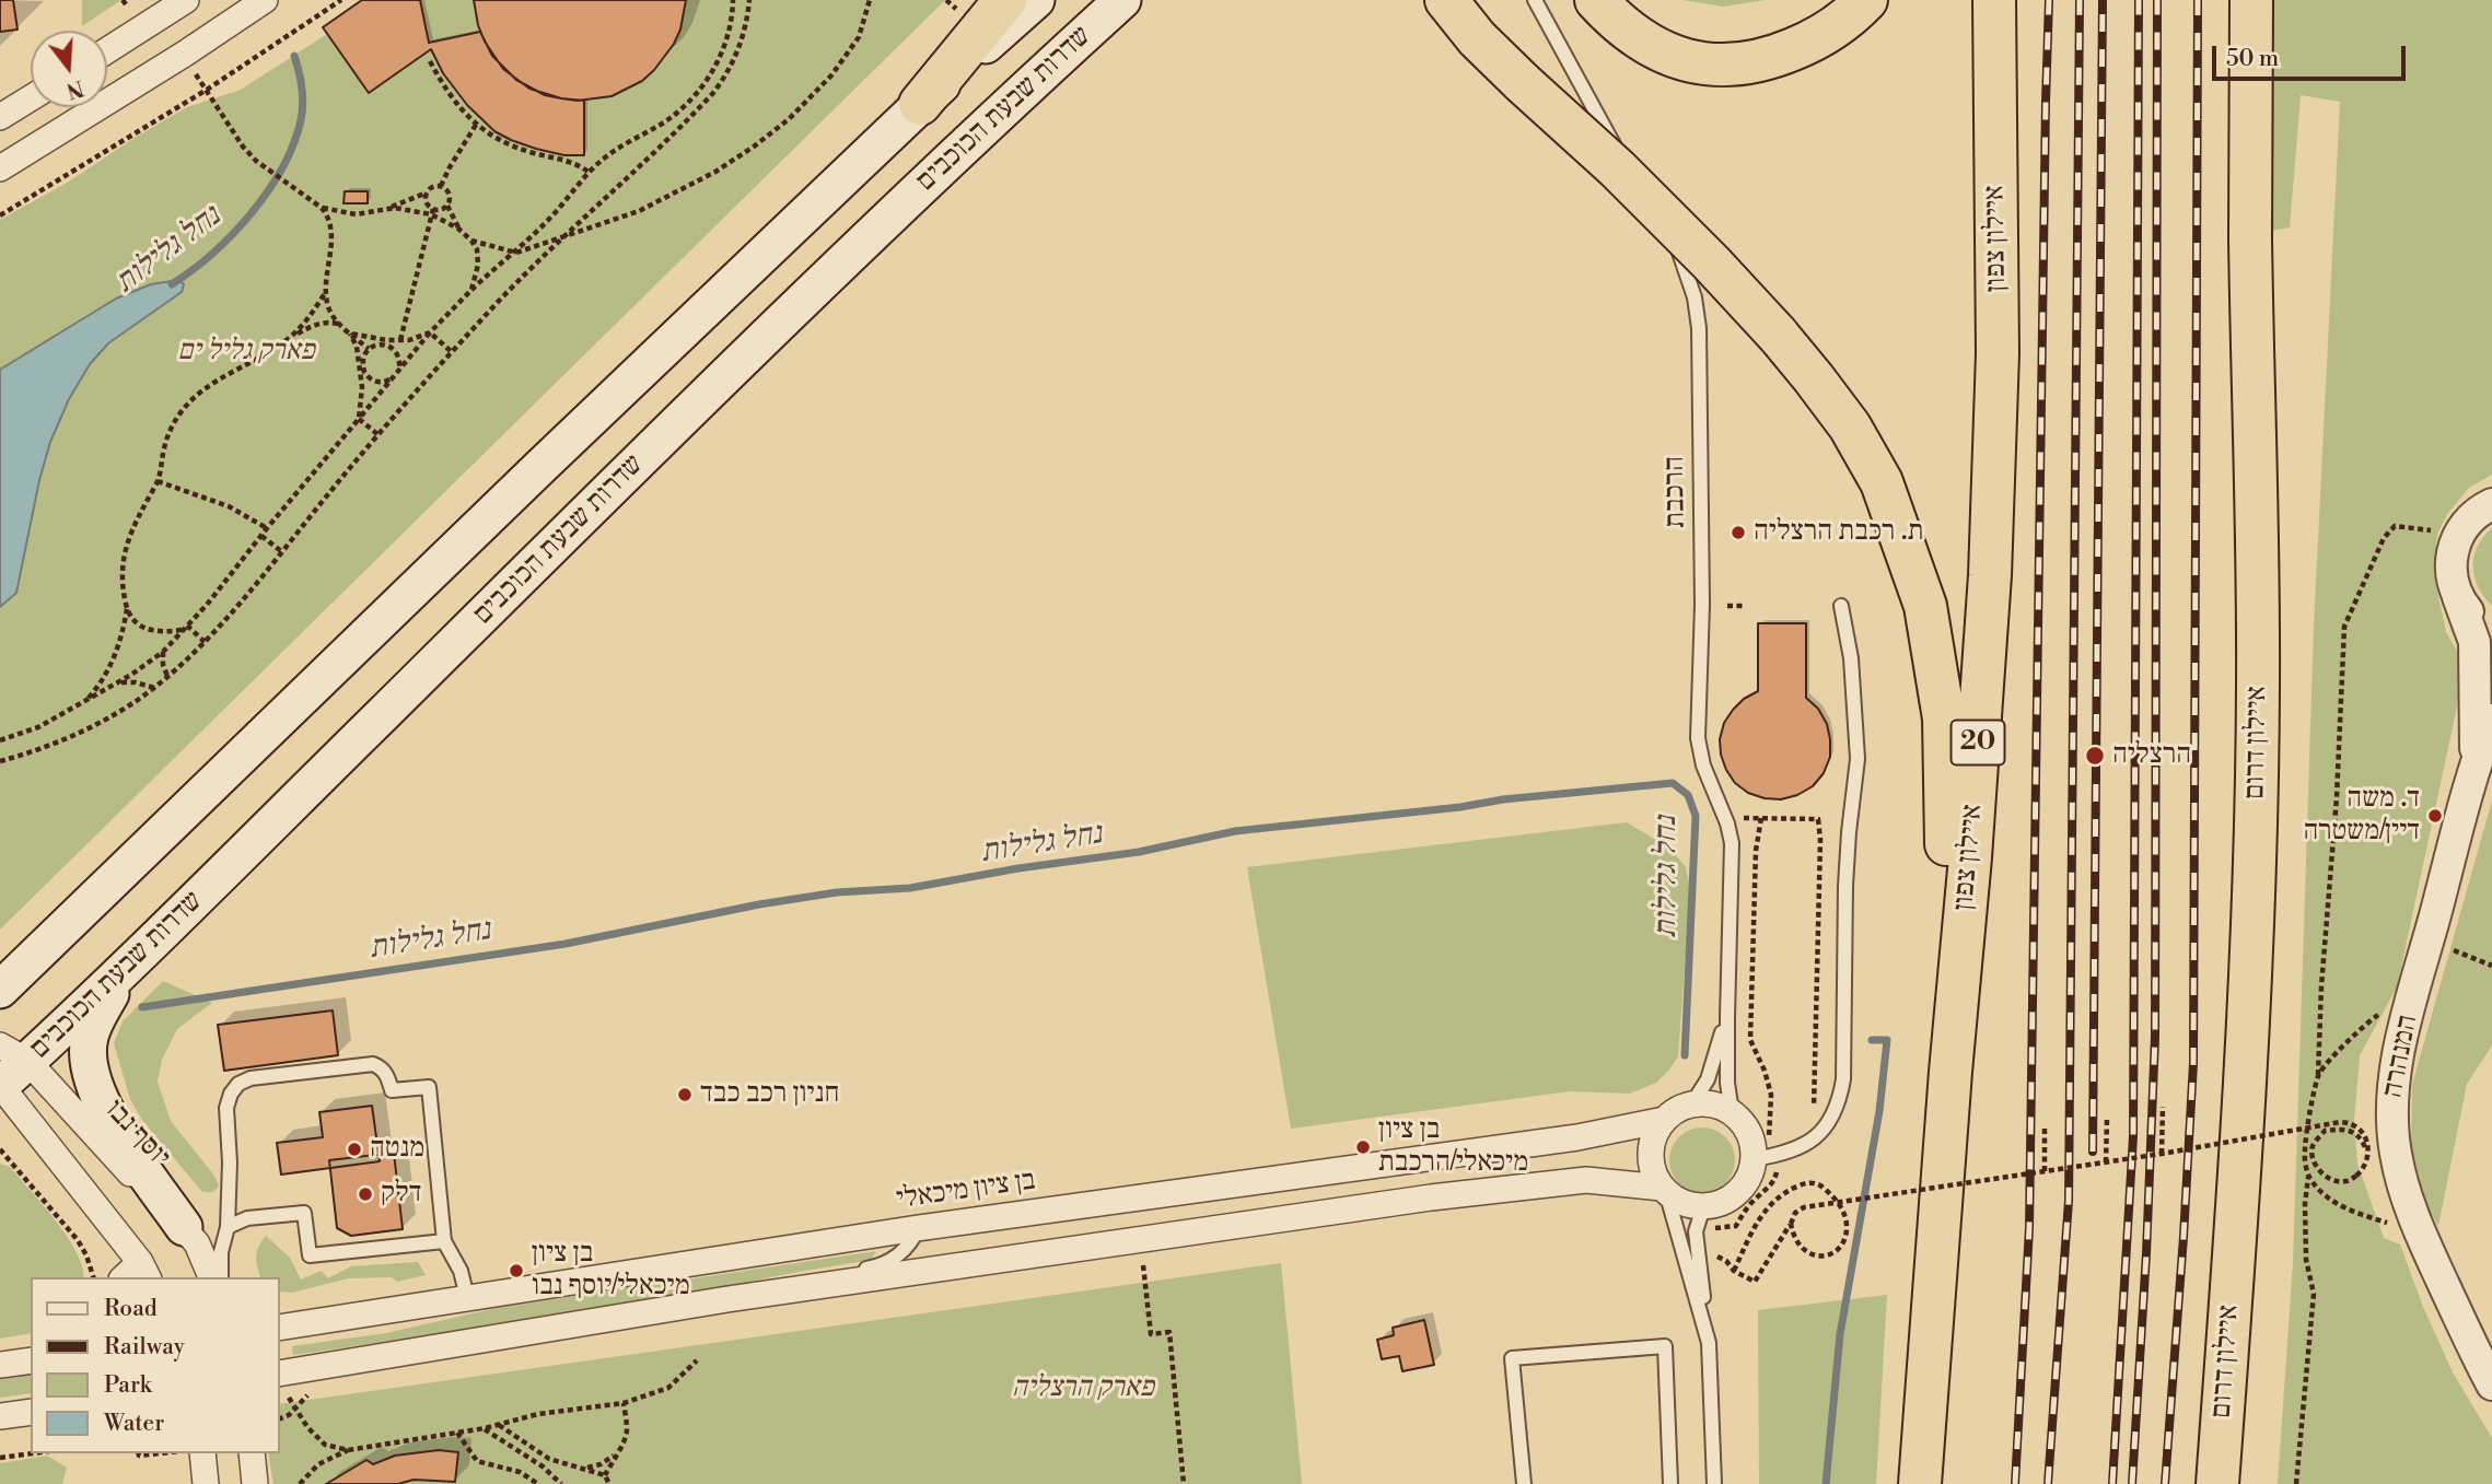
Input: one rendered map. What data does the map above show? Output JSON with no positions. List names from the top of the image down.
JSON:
{
  "streets": {
    "highway": ["איילון צפון", "20", "איילון דרום"],
    "main road": ["שדרות שבעת הכוכבים"],
    "street": ["המנהרה", "יוסף נבו", "בן ציון מיכאלי"],
    "lane": ["הרכבת"]
  },
  "crossings": [
    ["שדרות שבעת הכוכבים", "יוסף נבו"],
    ["הרכבת", "בן ציון מיכאלי"]
  ],
  "water": ["נחל גלילות"],
  "parks": ["פארק גליל ים", "פארק הרצליה"],
  "places": [
    "ת. רכבת הרצליה",
    "הרצליה",
    "ד. משה דיין/משטרה",
    "חניון רכב כבד",
    "בן ציון מיכאלי/הרכבת",
    "מנטה",
    "דלק",
    "בן ציון מיכאלי/יוסף נבו"
  ],
  "legend": [
    "Road",
    "Railway",
    "Park",
    "Water"
  ],
  "scale_bar": "50 m",
  "north": "bottom"
}
